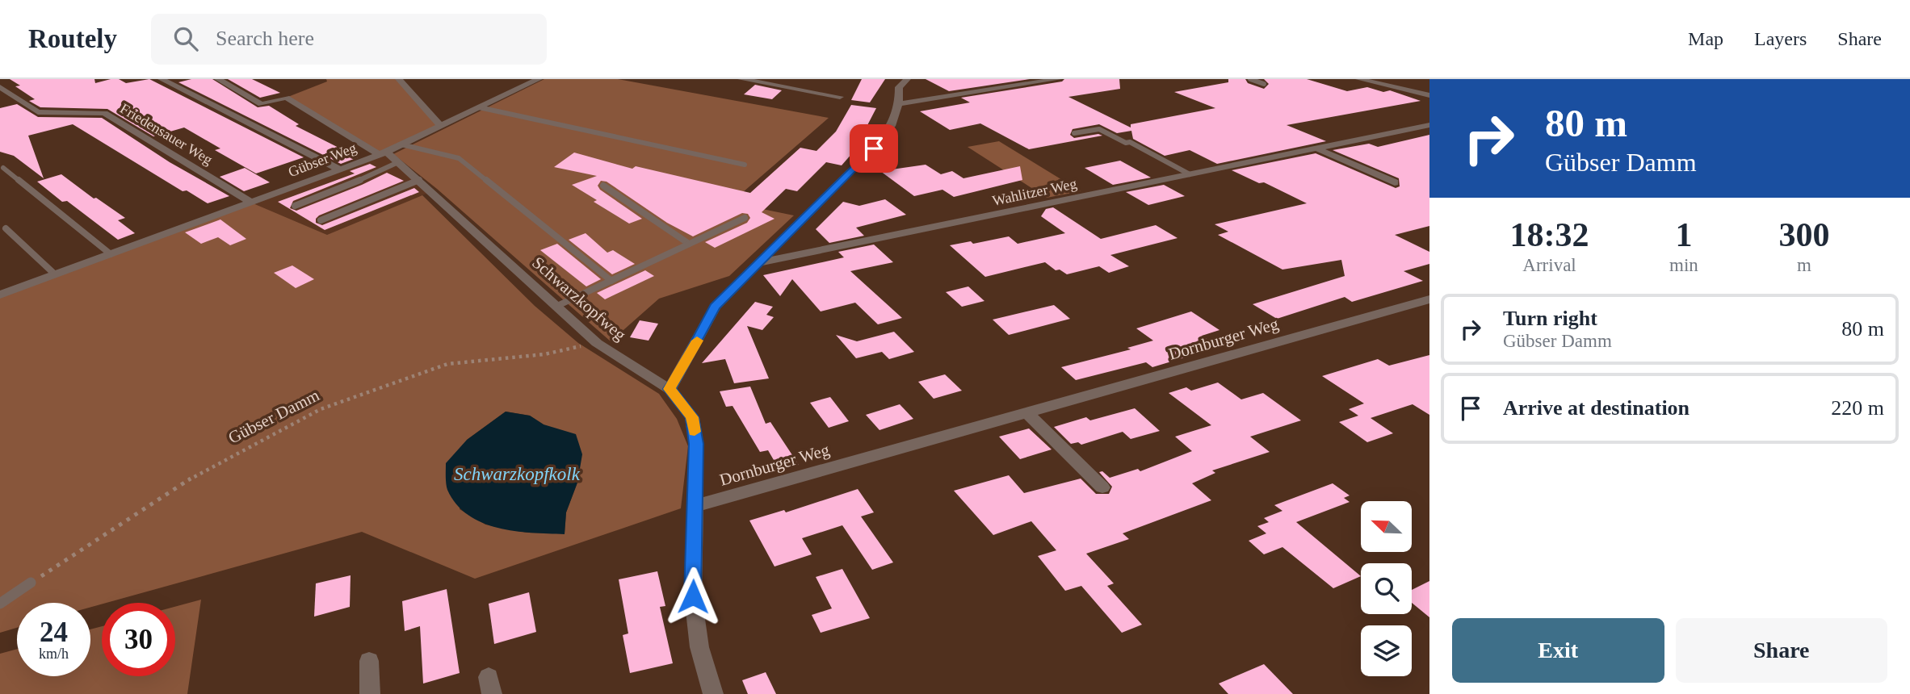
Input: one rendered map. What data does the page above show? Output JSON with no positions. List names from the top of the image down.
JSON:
{
  "streets": {
    "street": [
      "Friedensauer Weg",
      "Gübser Weg",
      "Wahlitzer Weg",
      "Schwarzkopfweg",
      "Dornburger Weg"
    ],
    "path": ["Gübser Damm"]
  },
  "crossings": [
    ["Friedensauer Weg", "Gübser Weg"],
    ["Gübser Weg", "Schwarzkopfweg"],
    ["Schwarzkopfweg", "Dornburger Weg"],
    ["Schwarzkopfweg", "Gübser Damm"]
  ],
  "water": ["Schwarzkopfkolk"],
  "north": "top left",
  "page": {
    "header": "Routely",
    "search": "Search here",
    "nav": ["Map", "Layers", "Share"],
    "turn": ["80 m", "Gübser Damm"],
    "eta": [
      "18:32",
      "Arrival",
      "1",
      "min",
      "300",
      "m"
    ],
    "list": [
      {
        "name": "Turn right",
        "note": "Gübser Damm",
        "value": "80 m"
      },
      {
        "name": "Arrive at destination",
        "value": "220 m"
      }
    ],
    "speed": "24 km/h",
    "limit": "30",
    "buttons": ["Exit", "Share"]
  }
}
